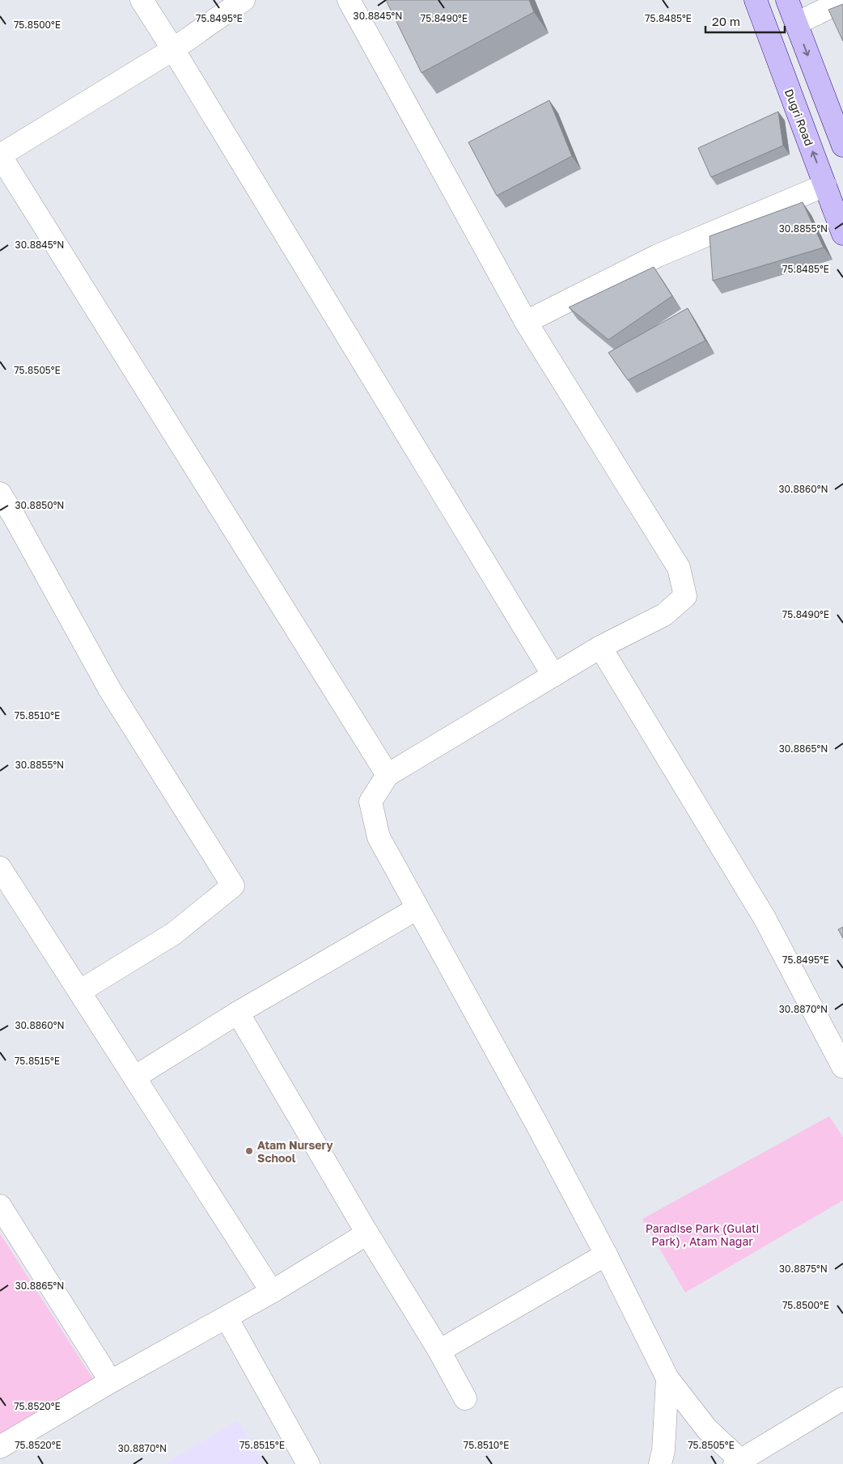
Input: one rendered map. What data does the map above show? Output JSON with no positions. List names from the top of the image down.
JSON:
{
  "streets": {
    "street": ["Dugri Road"]
  },
  "parks": ["Paradise Park (Gulati Park) , Atam Nagar"],
  "places": ["Atam Nursery School"],
  "scale_bar": "20 m",
  "coordinates": [
    "30.8845°N",
    "75.8495°E",
    "75.8490°E",
    "75.8485°E",
    "75.8500°E",
    "30.8855°N",
    "75.8505°E",
    "30.8860°N",
    "30.8850°N",
    "75.8510°E",
    "30.8865°N",
    "30.8870°N",
    "75.8515°E",
    "30.8875°N",
    "75.8520°E"
  ]
}
